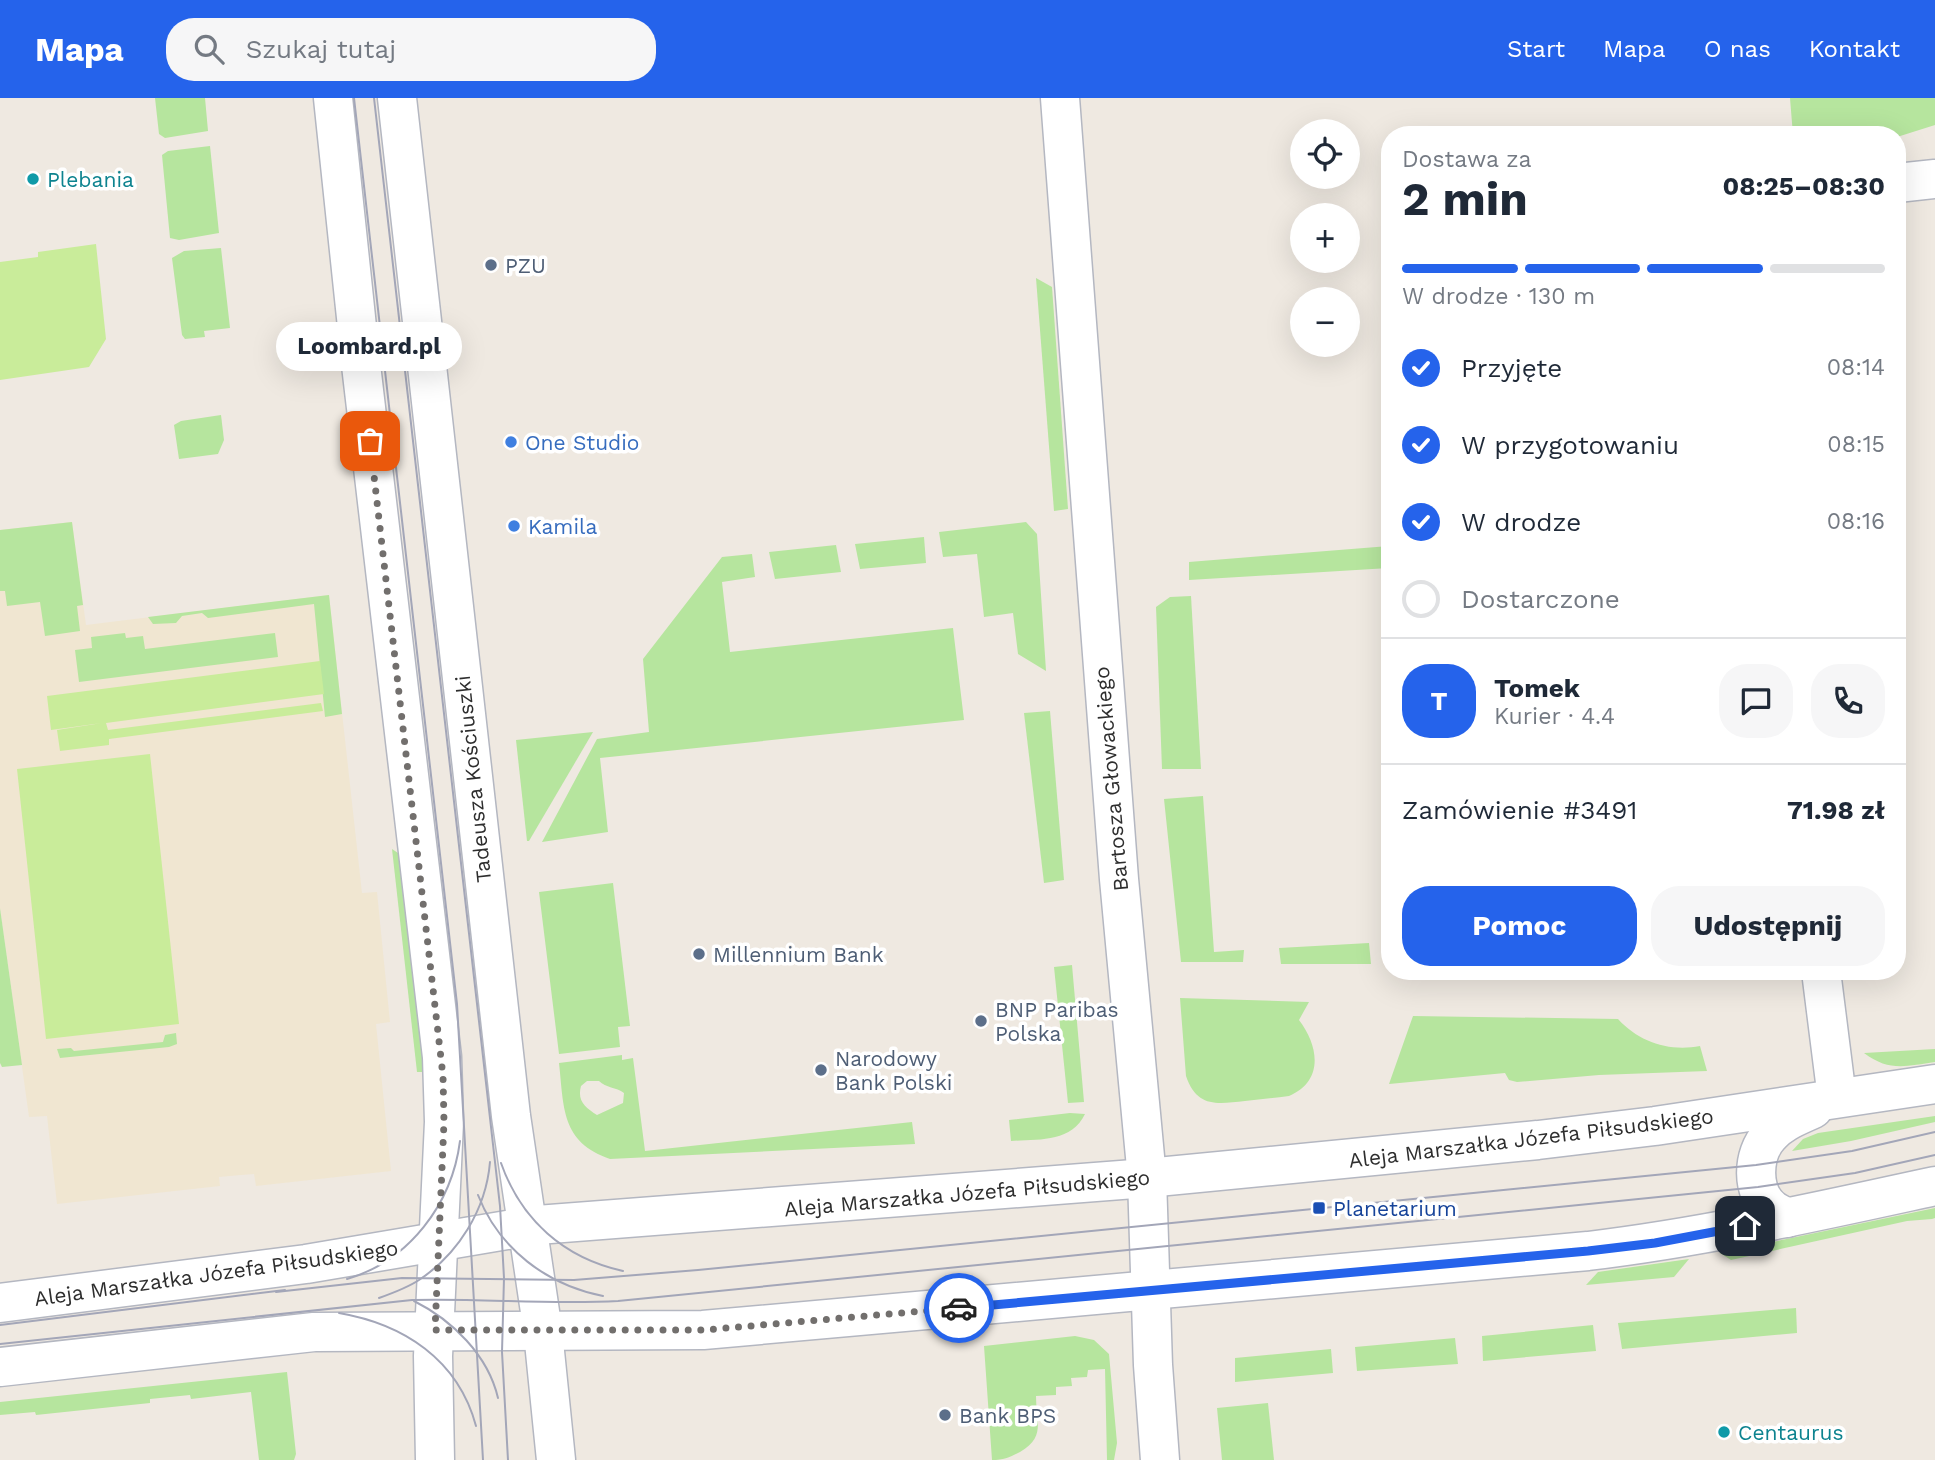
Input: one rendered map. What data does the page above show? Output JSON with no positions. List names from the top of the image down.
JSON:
{
  "streets": {
    "street": ["Tadeusza Kościuszki", "Bartosza Głowackiego", "Aleja Marszałka Józefa Piłsudskiego"]
  },
  "crossings": [
    ["Tadeusza Kościuszki", "Aleja Marszałka Józefa Piłsudskiego"],
    ["Bartosza Głowackiego", "Aleja Marszałka Józefa Piłsudskiego"]
  ],
  "places": {
    "other": [
      "Plebania",
      "PZU",
      "Loombard.pl",
      "One Studio",
      "Kamila",
      "Millennium Bank",
      "BNP Paribas Polska",
      "Narodowy Bank Polski",
      "Bank BPS",
      "Centaurus"
    ],
    "transit": ["Planetarium"]
  },
  "page": {
    "header": "Mapa",
    "search": "Szukaj tutaj",
    "nav": [
      "Start",
      "Mapa",
      "O nas",
      "Kontakt"
    ],
    "map_buttons": ["+", "−"],
    "heading": ["2 min", "Dostawa za", "08:25–08:30"],
    "panel": [
      "Tomek",
      "Kurier · 4.4",
      "Zamówienie #3491",
      "71.98 zł"
    ],
    "bar": "W drodze · 130 m",
    "bubble": "Loombard.pl",
    "list": [
      ["Przyjęte", "08:14"],
      ["W przygotowaniu", "08:15"],
      ["W drodze", "08:16"],
      "Dostarczone"
    ],
    "round": "T",
    "buttons": ["Pomoc", "Udostępnij"]
  }
}
